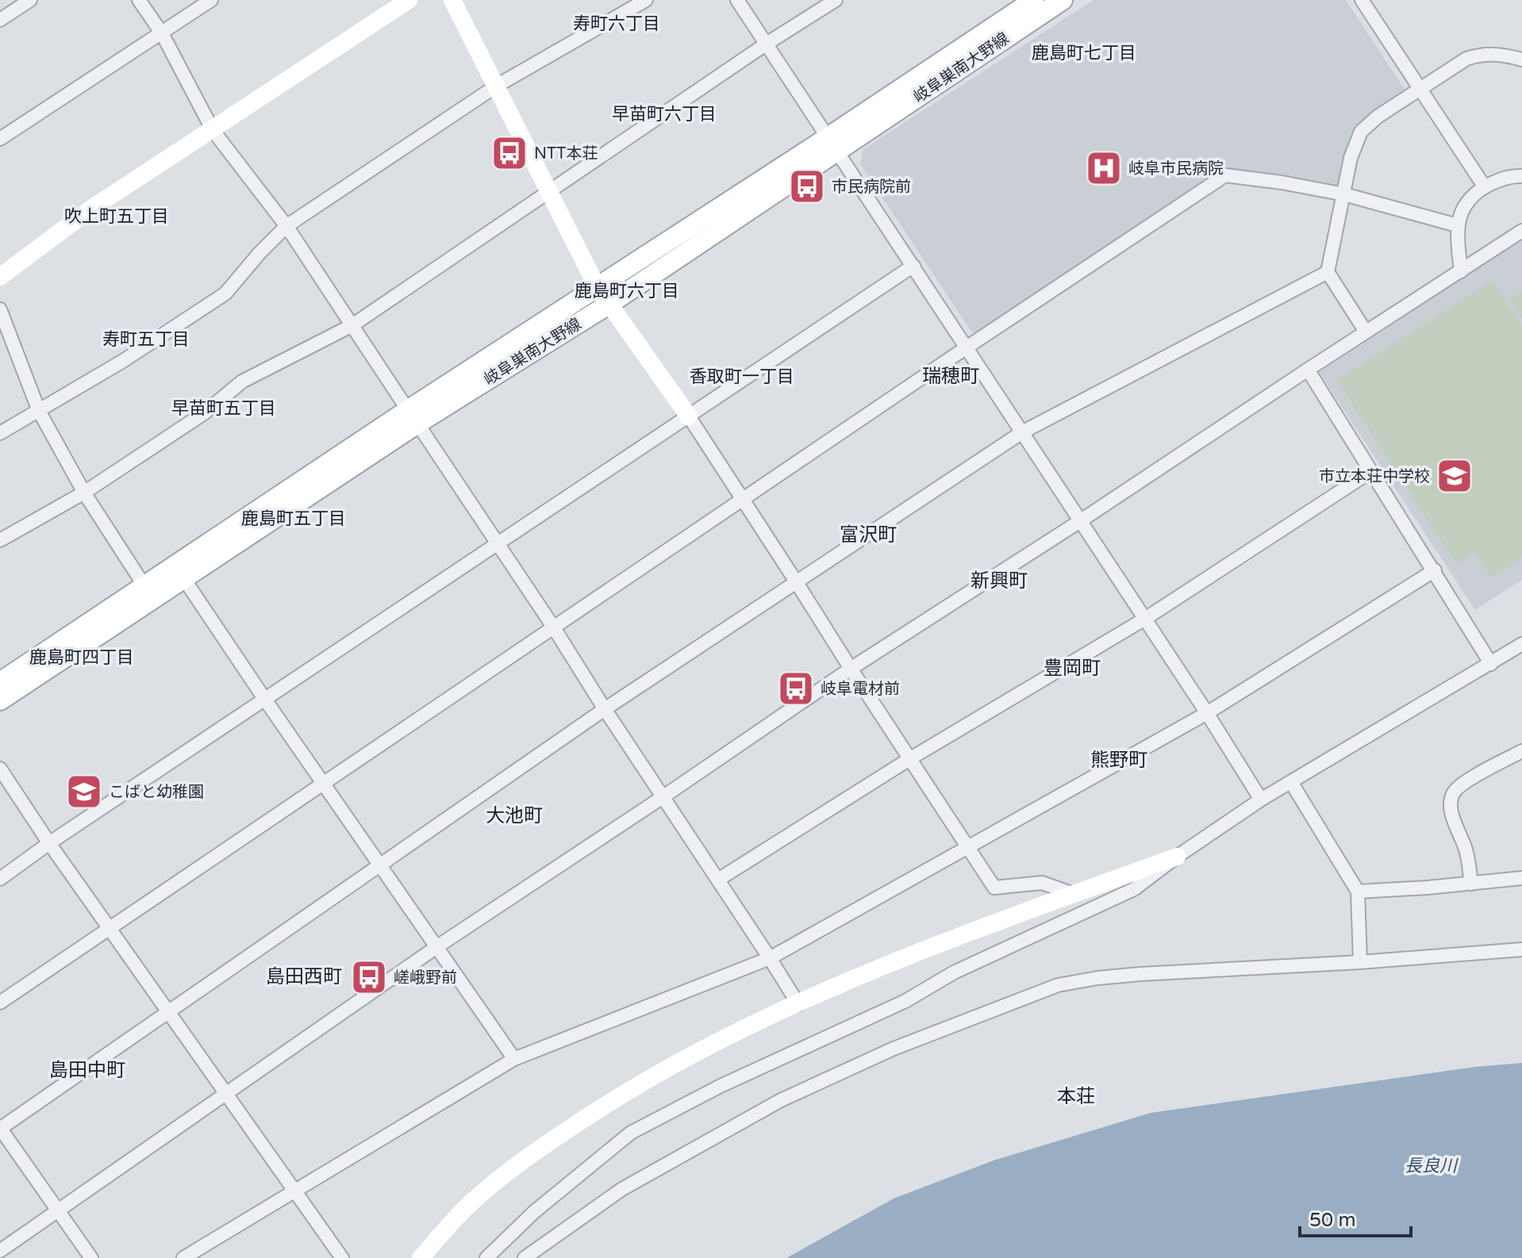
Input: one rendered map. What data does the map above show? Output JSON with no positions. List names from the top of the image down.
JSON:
{
  "streets": {
    "main road": ["岐阜巣南大野線"]
  },
  "districts": [
    "寿町六丁目",
    "鹿島町七丁目",
    "早苗町六丁目",
    "吹上町五丁目",
    "鹿島町六丁目",
    "寿町五丁目",
    "香取町一丁目",
    "瑞穂町",
    "早苗町五丁目",
    "鹿島町五丁目",
    "富沢町",
    "新興町",
    "鹿島町四丁目",
    "豊岡町",
    "熊野町",
    "大池町",
    "島田西町",
    "島田中町",
    "本荘"
  ],
  "water": ["長良川"],
  "places": {
    "bus stop": [
      "NTT本荘",
      "市民病院前",
      "岐阜電材前",
      "嵯峨野前"
    ],
    "hospital": ["岐阜市民病院"],
    "school or university": ["市立本荘中学校", "こばと幼稚園"]
  },
  "scale_bar": "50 m"
}
